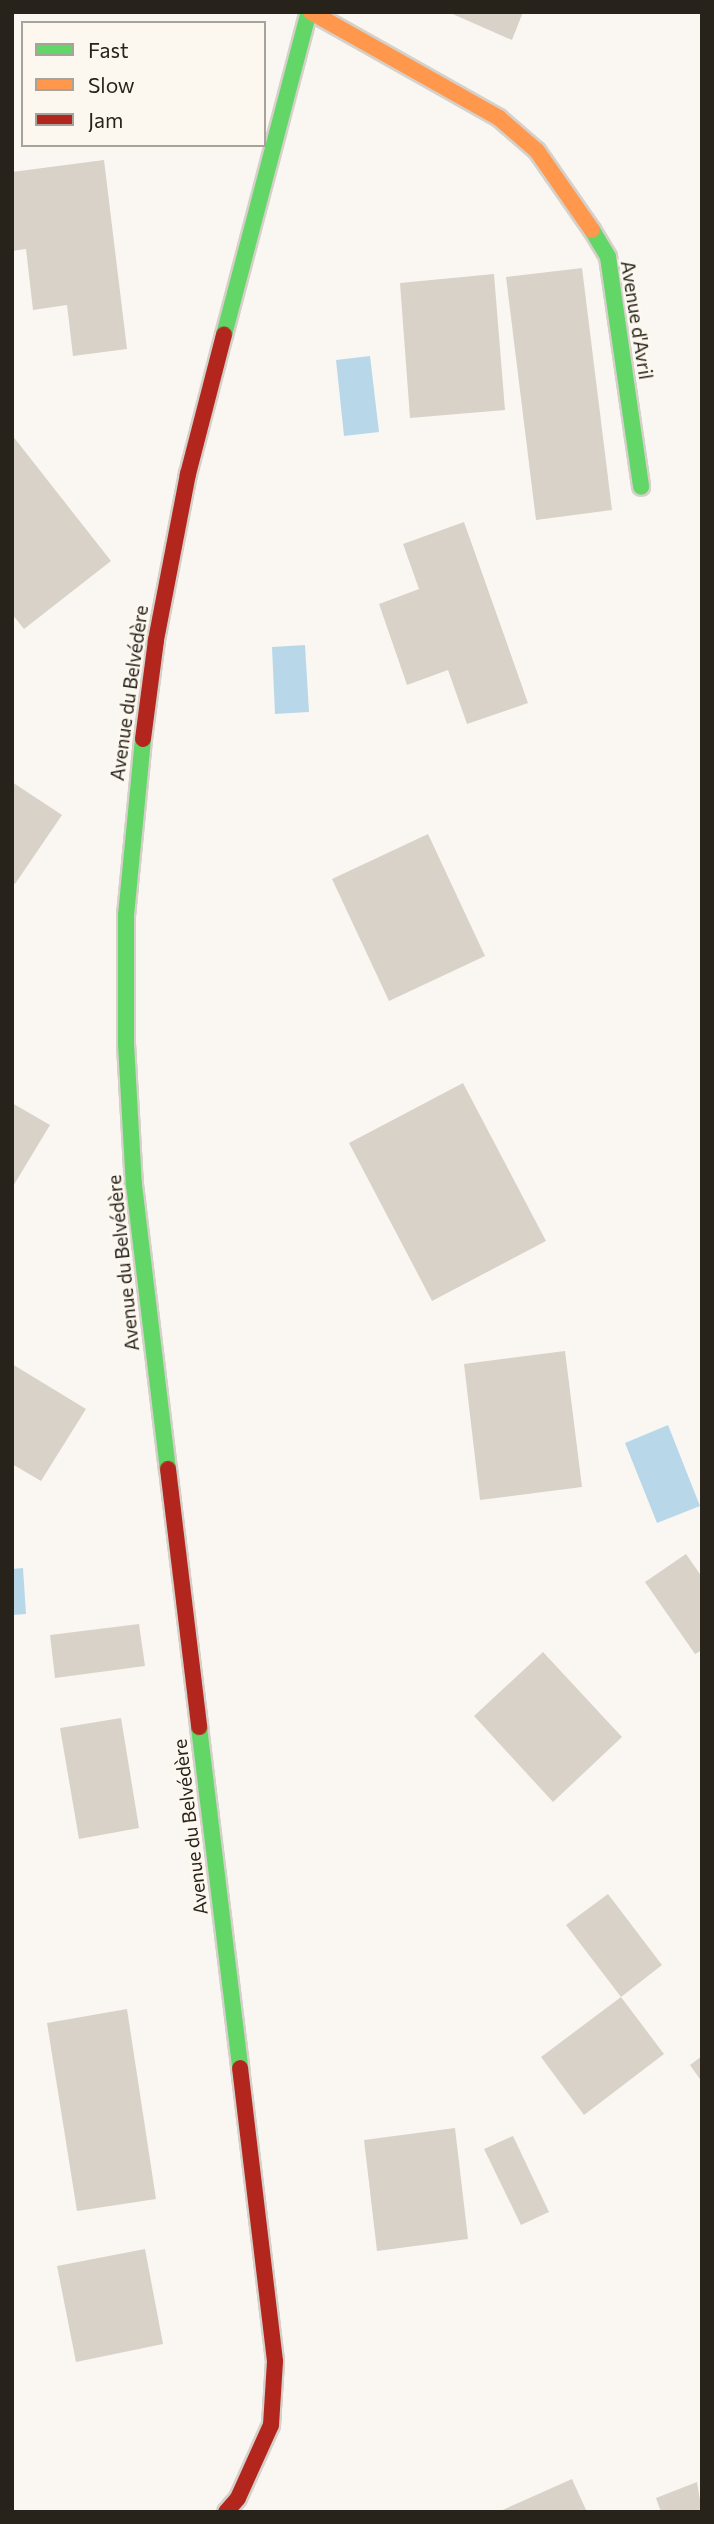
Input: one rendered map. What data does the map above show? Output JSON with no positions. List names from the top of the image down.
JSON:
{
  "streets": {
    "street": ["Avenue d'Avril", "Avenue du Belvédère"]
  },
  "crossings": [
    ["Avenue d'Avril", "Avenue du Belvédère"]
  ],
  "legend": ["Fast", "Slow", "Jam"]
}
